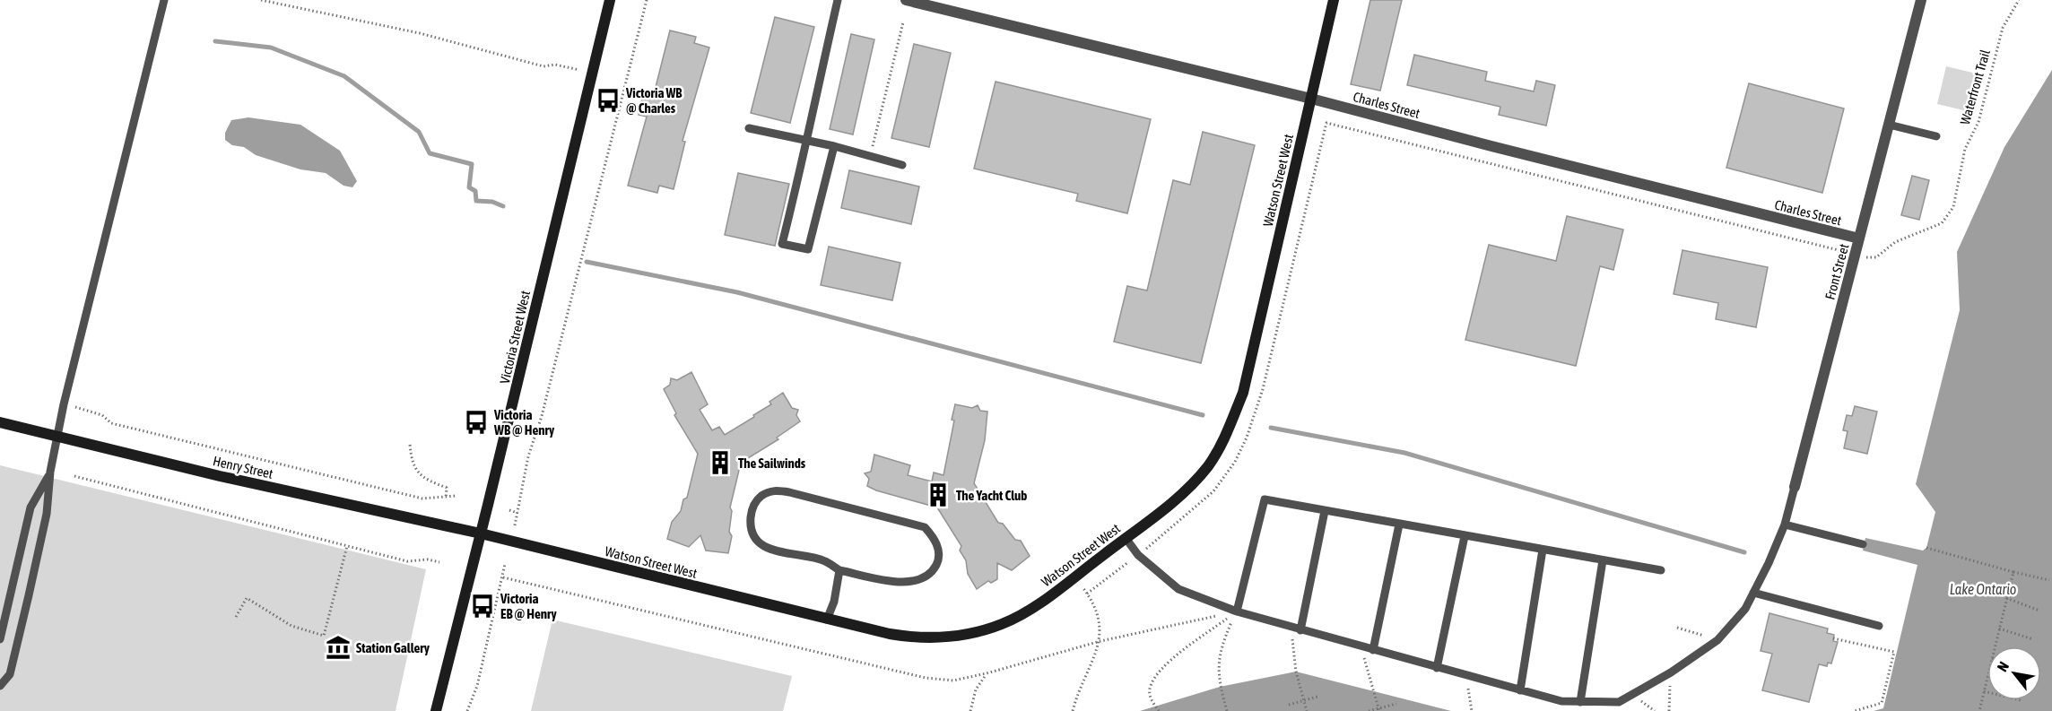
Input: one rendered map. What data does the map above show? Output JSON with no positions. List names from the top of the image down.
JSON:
{
  "streets": {
    "street": [
      "Charles Street",
      "Watson Street West",
      "Front Street",
      "Victoria Street West",
      "Henry Street"
    ],
    "path": ["Waterfront Trail"]
  },
  "crossings": [
    ["Charles Street", "Watson Street West"],
    ["Charles Street", "Front Street"],
    ["Watson Street West", "Victoria Street West"],
    ["Watson Street West", "Henry Street"],
    ["Victoria Street West", "Henry Street"]
  ],
  "water": ["Lake Ontario"],
  "places": {
    "bus stop": ["Victoria WB @ Charles", "Victoria WB @ Henry", "Victoria EB @ Henry"],
    "building": ["The Sailwinds", "The Yacht Club"],
    "museum": ["Station Gallery"]
  },
  "north": "top left"
}
